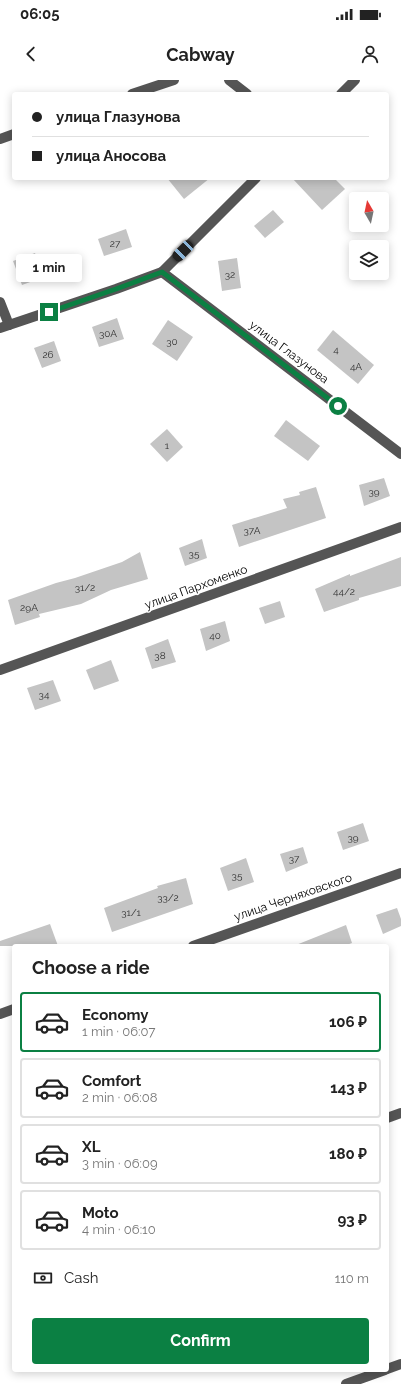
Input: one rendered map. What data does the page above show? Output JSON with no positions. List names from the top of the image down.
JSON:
{
  "streets": {
    "street": ["улица Глазунова", "улица Пархоменко", "улица Черняховского"]
  },
  "house_numbers": [
    "27",
    "32",
    "30А",
    "30",
    "4",
    "26",
    "4А",
    "1",
    "39",
    "37А",
    "35",
    "31/2",
    "44/2",
    "29А",
    "40",
    "38",
    "34",
    "39",
    "37",
    "35",
    "33/2",
    "31/1"
  ],
  "north": "top",
  "page": {
    "status": "06:05",
    "header": "Cabway",
    "banner": ["улица Глазунова", "улица Аносова"],
    "bubble": "1 min",
    "heading": "Choose a ride",
    "list": [
      {
        "name": "Economy",
        "note": "1 min · 06:07",
        "value": "106 ₽"
      },
      {
        "name": "Comfort",
        "note": "2 min · 06:08",
        "value": "143 ₽"
      },
      {
        "name": "XL",
        "note": "3 min · 06:09",
        "value": "180 ₽"
      },
      {
        "name": "Moto",
        "note": "4 min · 06:10",
        "value": "93 ₽"
      }
    ],
    "pay": ["Cash", "110 m"],
    "buttons": "Confirm"
  }
}
